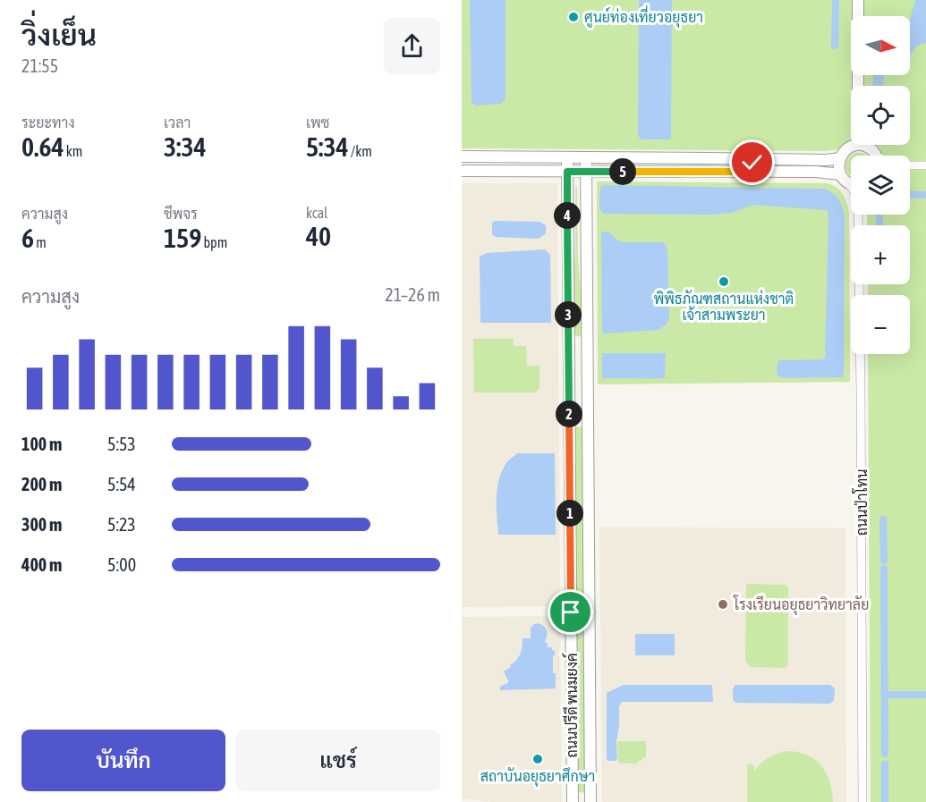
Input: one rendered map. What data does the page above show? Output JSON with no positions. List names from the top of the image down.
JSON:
{
  "streets": {
    "main road": ["ถนนปรีดี พนมยงค์"],
    "street": ["ถนนป่าโทน"]
  },
  "places": [
    "ศูนย์ท่องเที่ยวอยุธยา",
    "พิพิธภัณฑสถานแห่งชาติ เจ้าสามพระยา",
    "โรงเรียนอยุธยาวิทยาลัย",
    "สถาบันอยุธยาศึกษา"
  ],
  "north": "right",
  "page": {
    "heading": ["วิ่งเย็น", "21:55"],
    "map_buttons": ["+", "−"],
    "stats": [
      ["ระยะทาง", "0.64 km"],
      ["เวลา", "3:34"],
      ["เพซ", "5:34 /km"],
      ["ความสูง", "6 m"],
      ["ชีพจร", "159 bpm"],
      ["kcal", "40"]
    ],
    "pins": [
      "5",
      "4",
      "3",
      "2",
      "1"
    ],
    "chart": ["ความสูง", "21–26 m"],
    "list": [
      {
        "name": "100 m",
        "note": "5:53"
      },
      {
        "name": "200 m",
        "note": "5:54"
      },
      {
        "name": "300 m",
        "note": "5:23"
      },
      {
        "name": "400 m",
        "note": "5:00"
      }
    ],
    "buttons": ["บันทึก", "แชร์"]
  }
}
